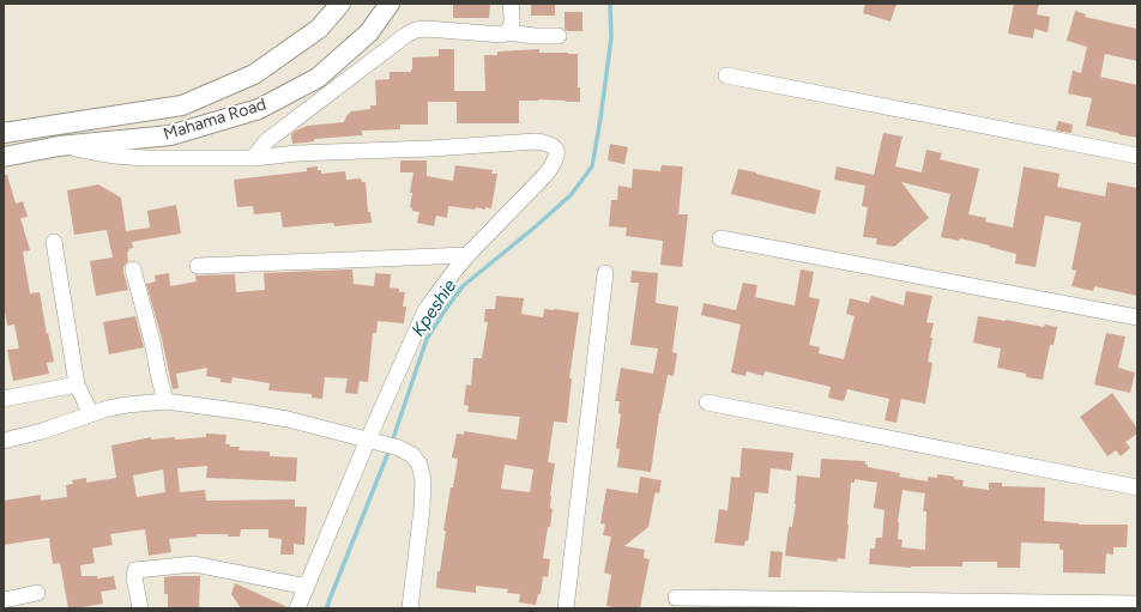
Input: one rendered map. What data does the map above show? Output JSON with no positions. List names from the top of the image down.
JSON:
{
  "streets": {
    "street": ["Mahama Road"]
  },
  "water": ["Kpeshie"]
}
